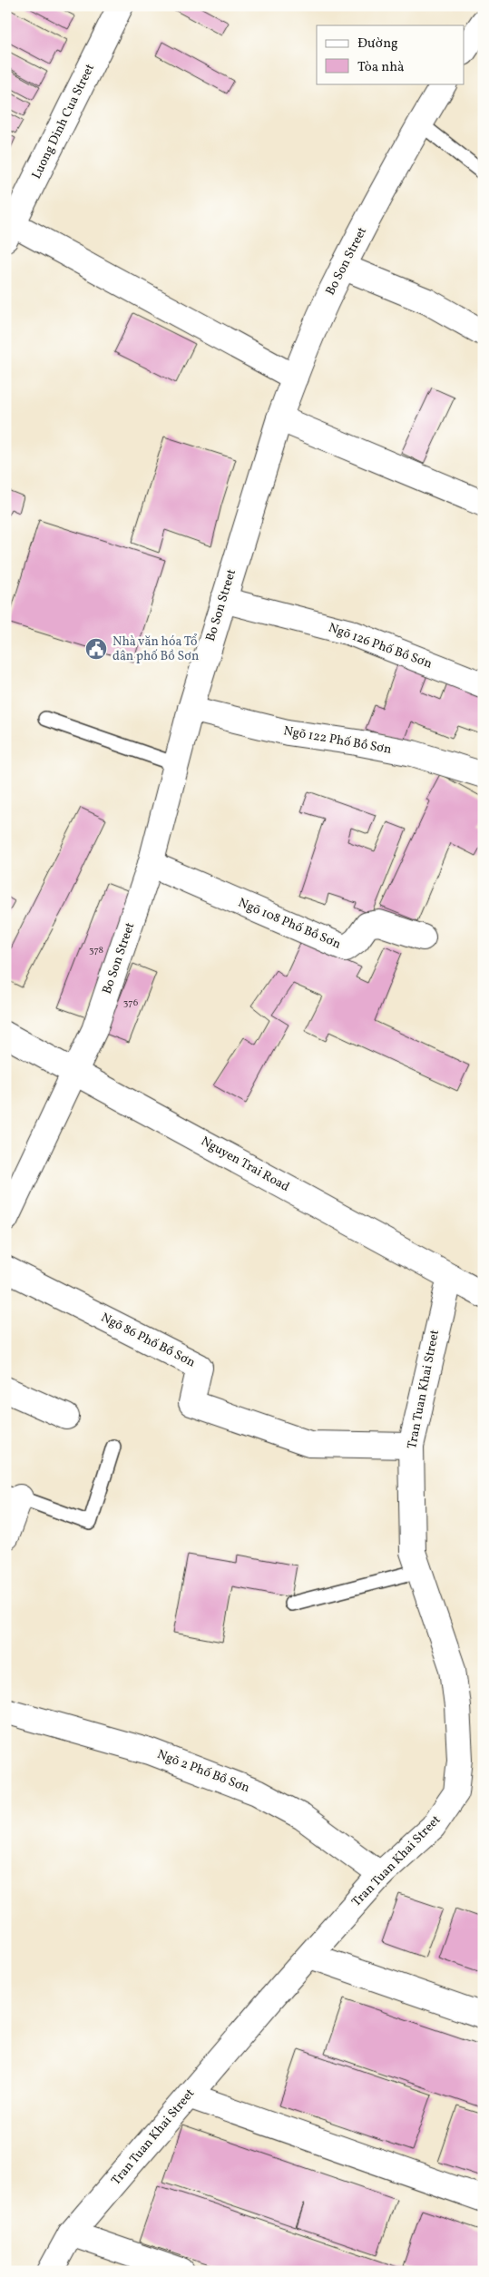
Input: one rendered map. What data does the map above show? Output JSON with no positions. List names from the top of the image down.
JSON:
{
  "streets": {
    "main road": [
      "Luong Dinh Cua Street",
      "Bo Son Street",
      "Ngõ 126 Phố Bồ Sơn",
      "Ngõ 122 Phố Bồ Sơn",
      "Ngõ 108 Phố Bồ Sơn",
      "Nguyen Trai Road",
      "Ngõ 86 Phố Bồ Sơn",
      "Tran Tuan Khai Street",
      "Ngõ 2 Phố Bồ Sơn"
    ]
  },
  "crossings": [
    ["Bo Son Street", "Ngõ 126 Phố Bồ Sơn"],
    ["Bo Son Street", "Ngõ 122 Phố Bồ Sơn"],
    ["Bo Son Street", "Ngõ 108 Phố Bồ Sơn"],
    ["Bo Son Street", "Nguyen Trai Road"],
    ["Nguyen Trai Road", "Tran Tuan Khai Street"],
    ["Ngõ 86 Phố Bồ Sơn", "Tran Tuan Khai Street"],
    ["Tran Tuan Khai Street", "Ngõ 2 Phố Bồ Sơn"]
  ],
  "places": {
    "public building": ["Nhà văn hóa Tổ dân phố Bồ Sơn"]
  },
  "house_numbers": ["378", "376"],
  "legend": ["Đường", "Tòa nhà"]
}
